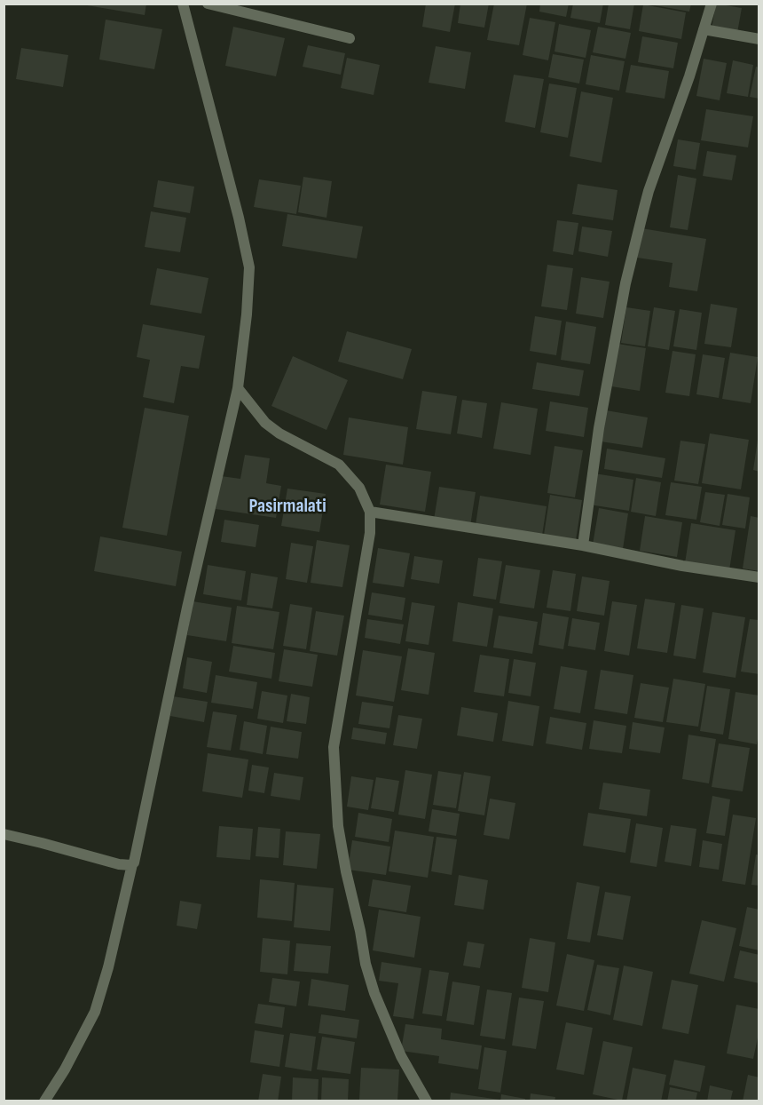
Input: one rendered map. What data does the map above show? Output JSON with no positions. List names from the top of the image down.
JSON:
{
  "districts": ["Pasirmalati"]
}
